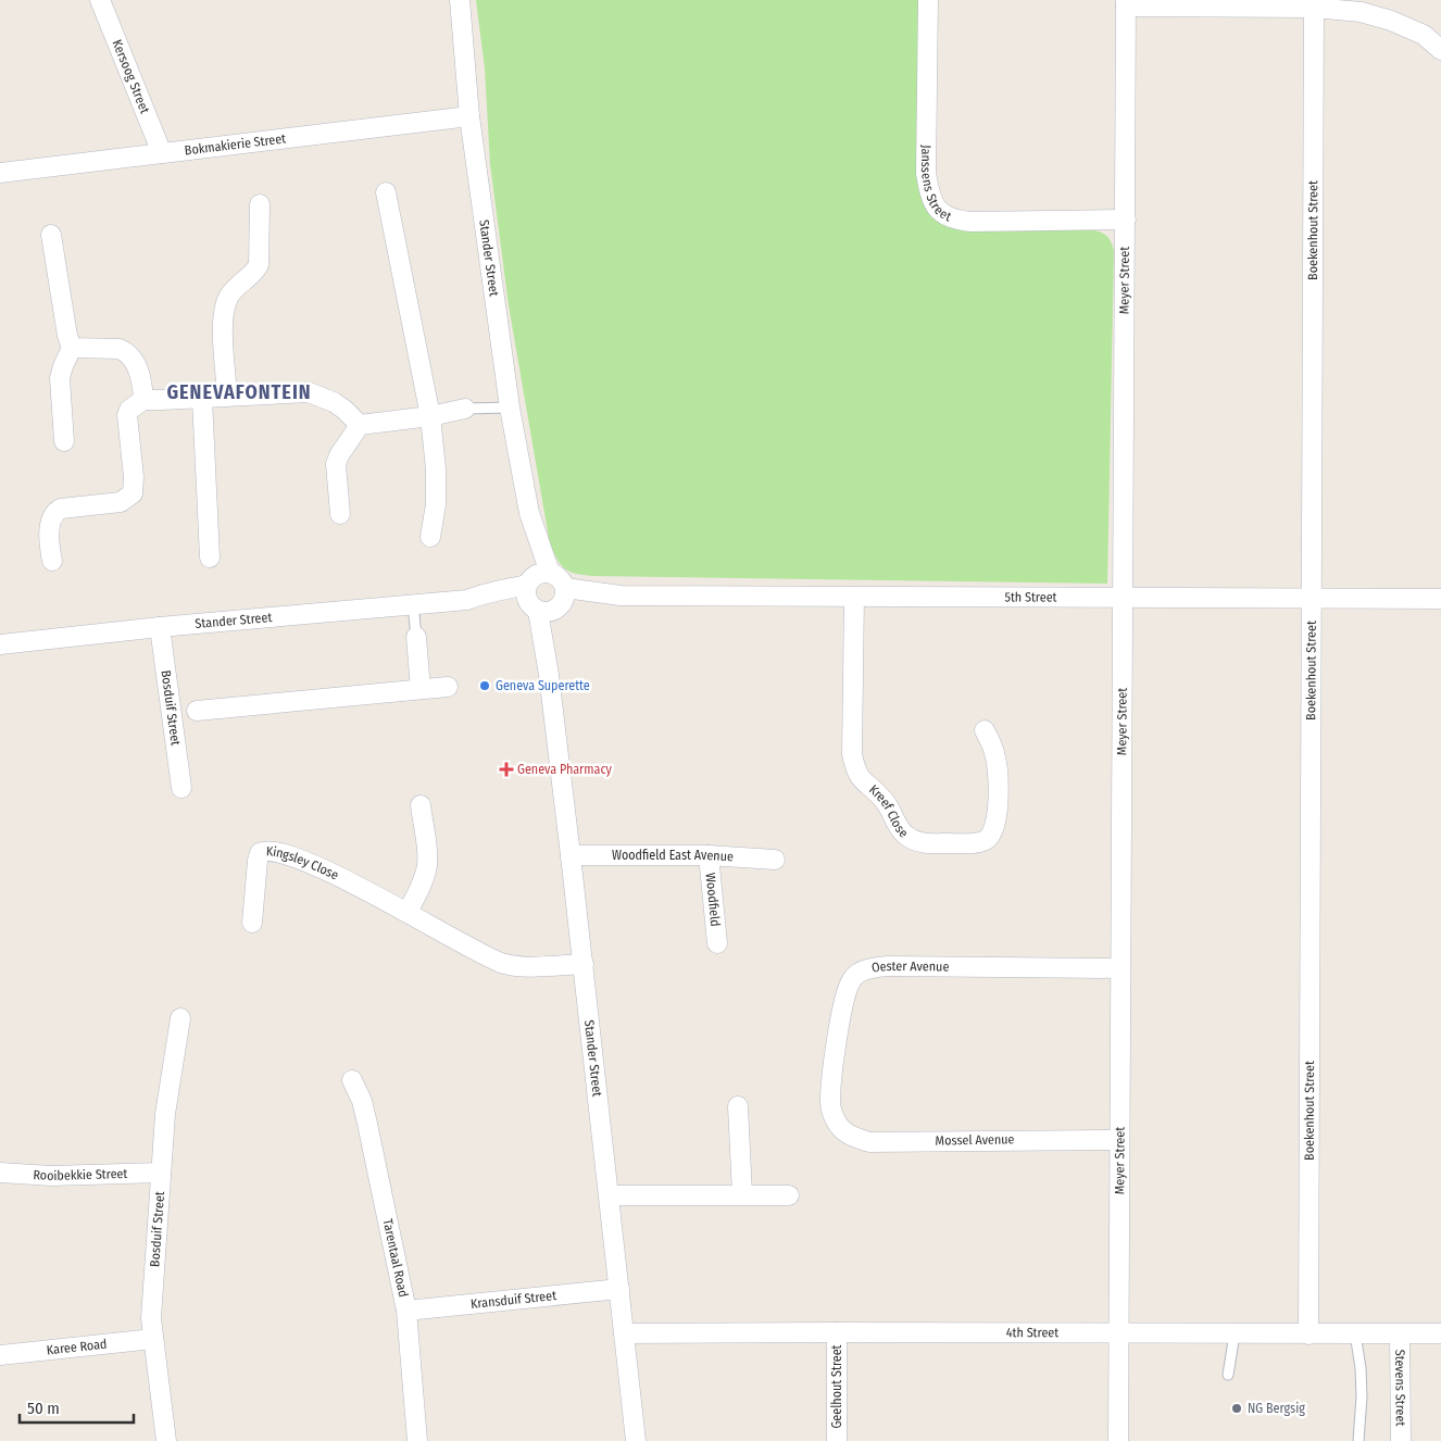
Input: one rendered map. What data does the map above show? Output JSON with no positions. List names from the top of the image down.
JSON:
{
  "streets": {
    "street": [
      "Kersoog Street",
      "Bokmakierie Street",
      "Janssens Street",
      "Boekenhout Street",
      "Stander Street",
      "Meyer Street",
      "5th Street",
      "Bosduif Street",
      "Kreef Close",
      "Woodfield East Avenue",
      "Kingsley Close",
      "Woodfield",
      "Oester Avenue",
      "Mossel Avenue",
      "Rooibekkie Street",
      "Tarentaal Road",
      "Kransduif Street",
      "4th Street",
      "Karee Road",
      "Geelhout Street",
      "Stevens Street"
    ]
  },
  "crossings": [
    ["Kersoog Street", "Bokmakierie Street"],
    ["Bokmakierie Street", "Stander Street"],
    ["Janssens Street", "Meyer Street"],
    ["Boekenhout Street", "5th Street"],
    ["Boekenhout Street", "4th Street"],
    ["Stander Street", "5th Street"],
    ["Stander Street", "Bosduif Street"],
    ["Stander Street", "Woodfield East Avenue"],
    ["Stander Street", "Kingsley Close"],
    ["Stander Street", "Kransduif Street"],
    ["Stander Street", "4th Street"],
    ["Meyer Street", "5th Street"],
    ["Meyer Street", "Oester Avenue"],
    ["Meyer Street", "Mossel Avenue"],
    ["Meyer Street", "4th Street"],
    ["5th Street", "Kreef Close"],
    ["Bosduif Street", "Rooibekkie Street"],
    ["Bosduif Street", "Karee Road"],
    ["Woodfield East Avenue", "Woodfield"],
    ["Oester Avenue", "Mossel Avenue"],
    ["Tarentaal Road", "Kransduif Street"],
    ["4th Street", "Geelhout Street"],
    ["4th Street", "Stevens Street"]
  ],
  "districts": ["GENEVAFONTEIN"],
  "places": {
    "other": ["Geneva Superette", "NG Bergsig"],
    "health": ["Geneva Pharmacy"]
  },
  "scale_bar": "50 m"
}
